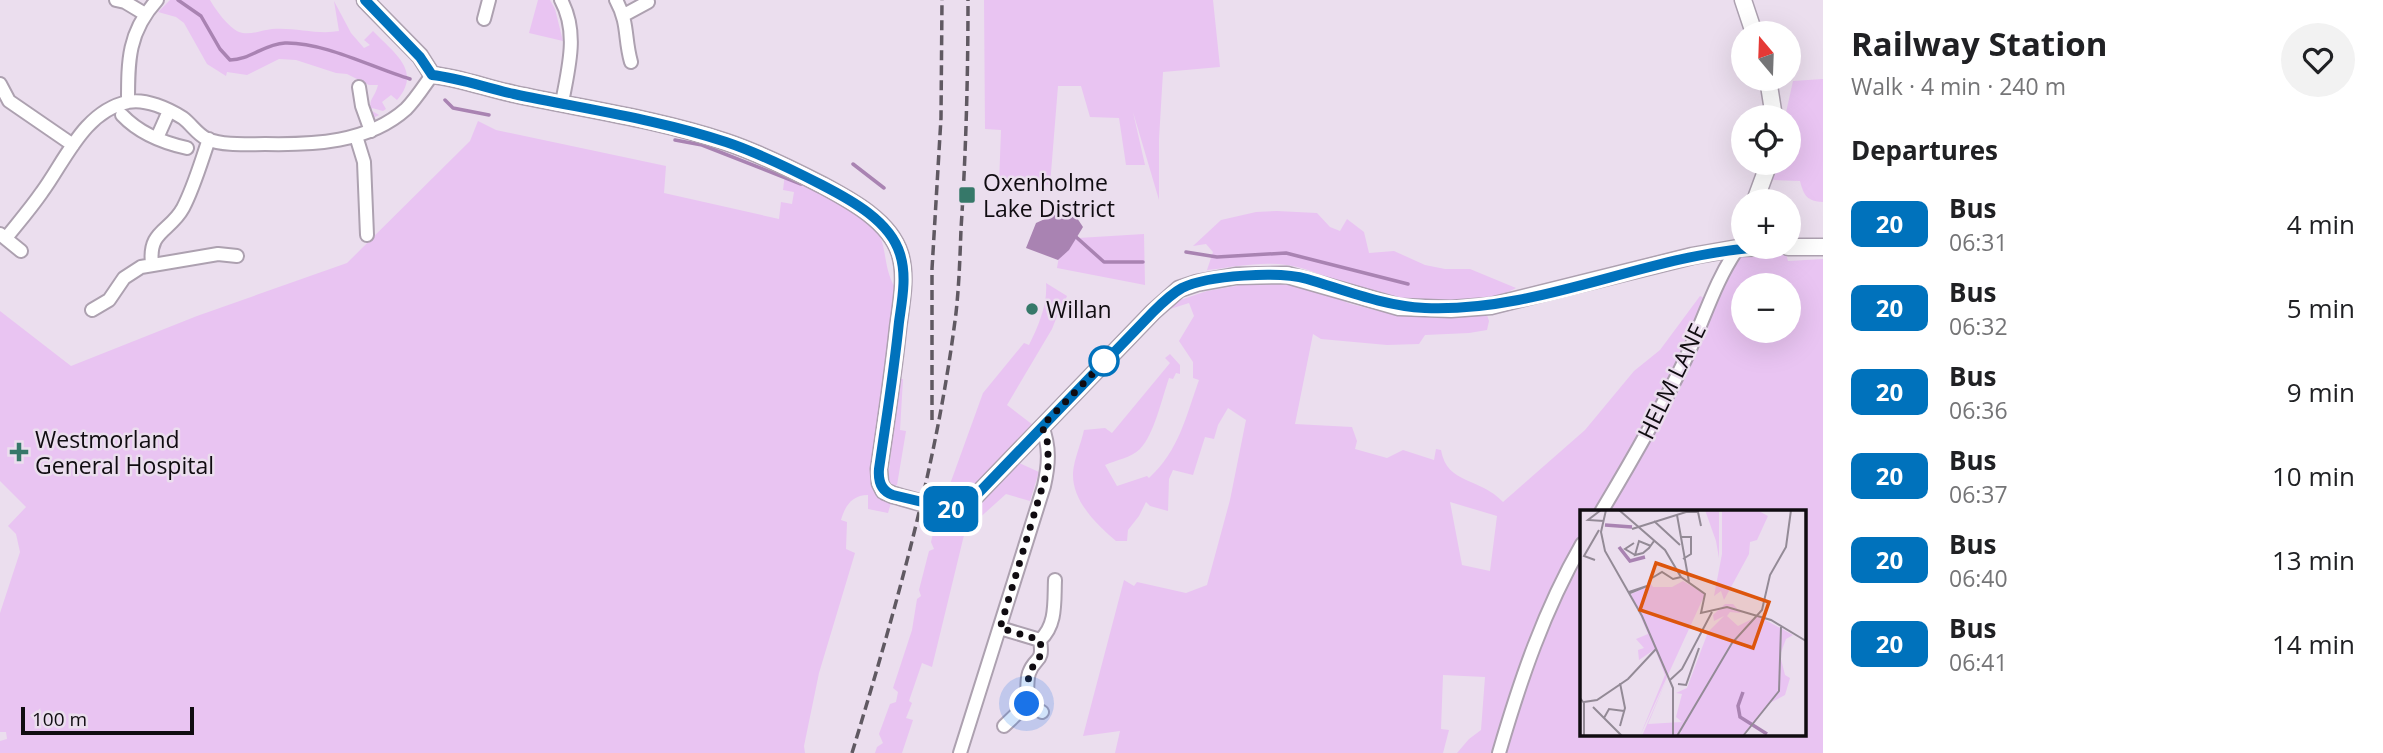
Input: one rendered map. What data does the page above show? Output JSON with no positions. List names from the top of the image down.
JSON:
{
  "streets": {
    "street": ["HELM LANE"]
  },
  "places": {
    "transit": ["Oxenholme Lake District"],
    "other": ["Willan"],
    "health": ["Westmorland General Hospital"]
  },
  "lines": ["bus line 20"],
  "scale_bar": "100 m",
  "north": "top",
  "page": {
    "on_map": "20",
    "heading": [
      ["Railway Station", "Walk · 4 min · 240 m"],
      "Departures"
    ],
    "map_buttons": ["+", "−"],
    "list": [
      {
        "mark": "20",
        "name": "Bus",
        "note": "06:31",
        "value": "4 min"
      },
      {
        "mark": "20",
        "name": "Bus",
        "note": "06:32",
        "value": "5 min"
      },
      {
        "mark": "20",
        "name": "Bus",
        "note": "06:36",
        "value": "9 min"
      },
      {
        "mark": "20",
        "name": "Bus",
        "note": "06:37",
        "value": "10 min"
      },
      {
        "mark": "20",
        "name": "Bus",
        "note": "06:40",
        "value": "13 min"
      },
      {
        "mark": "20",
        "name": "Bus",
        "note": "06:41",
        "value": "14 min"
      }
    ],
    "scale": "100 m"
  }
}
